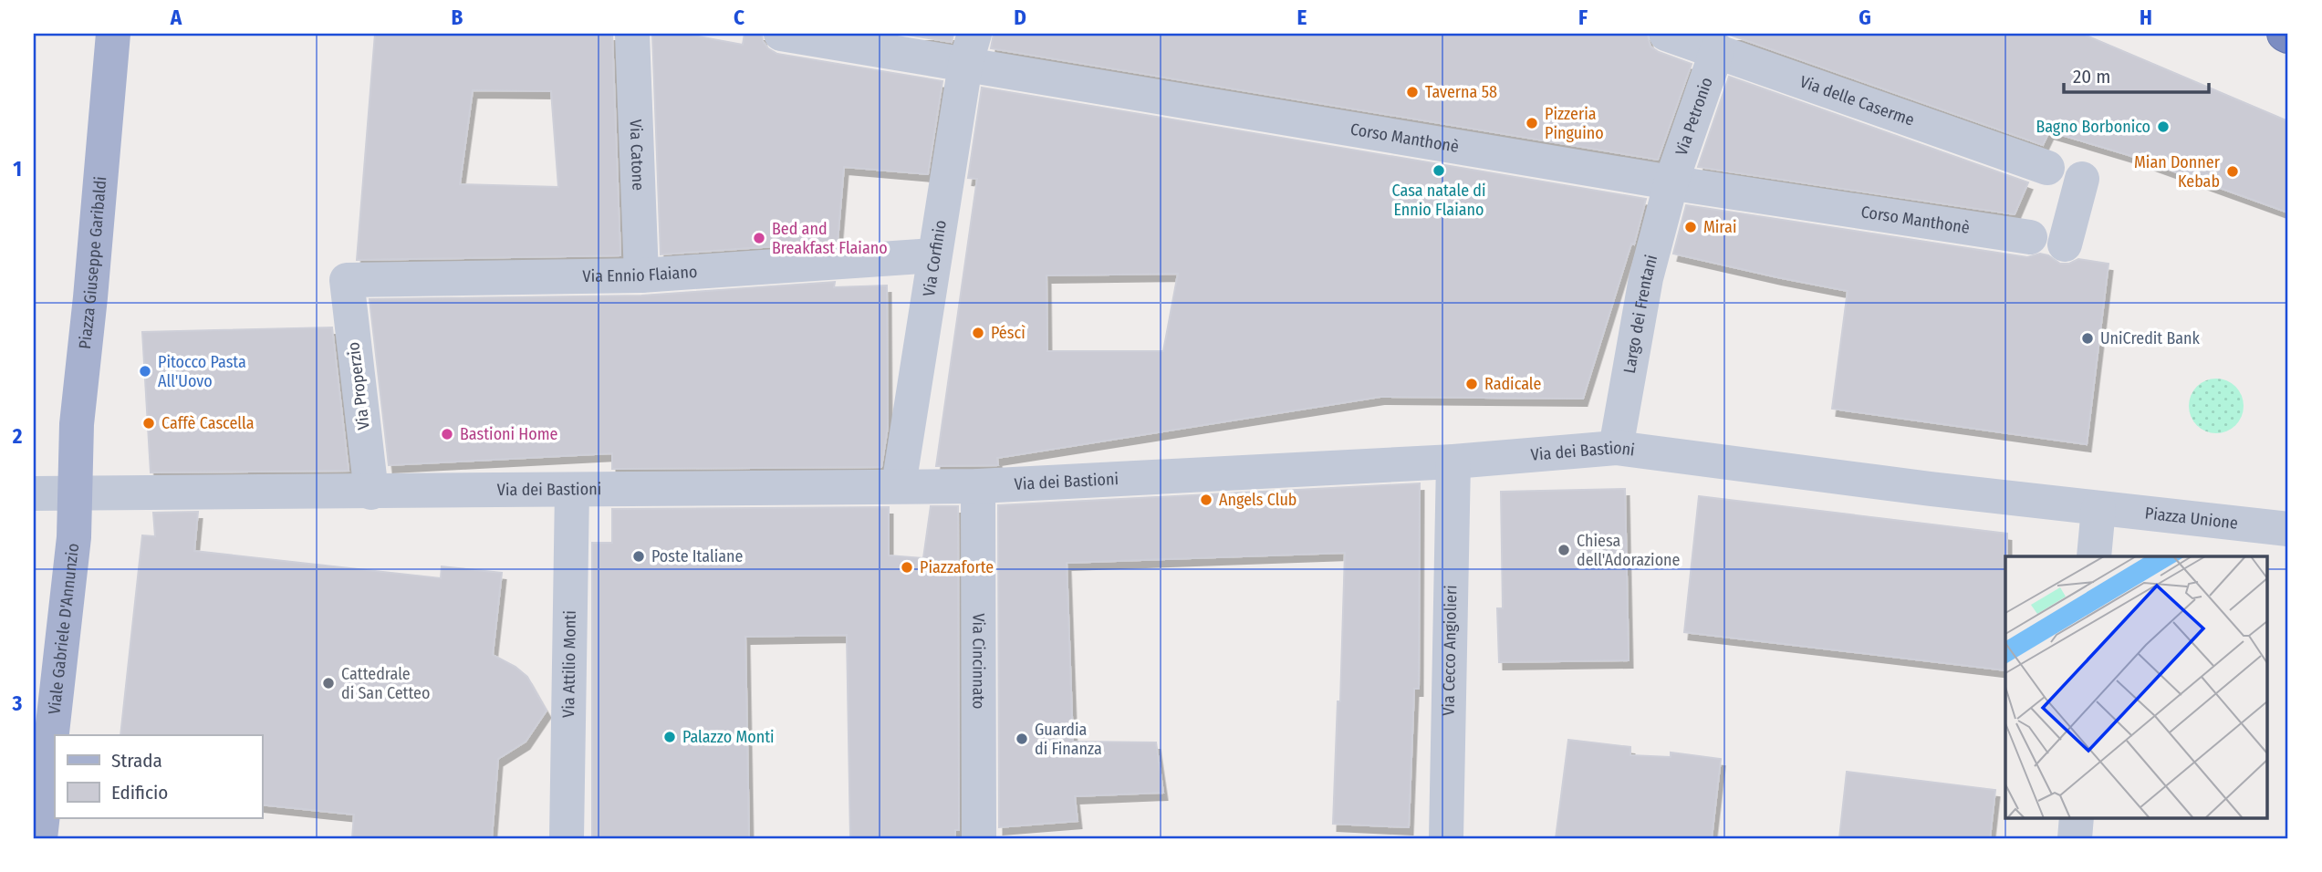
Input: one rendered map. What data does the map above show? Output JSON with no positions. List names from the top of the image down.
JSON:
{
  "streets": {
    "main road": ["Piazza Giuseppe Garibaldi", "Viale Gabriele D'Annunzio"],
    "street": [
      "Via delle Caserme",
      "Via Petronio",
      "Corso Manthonè",
      "Via Catone",
      "Via Corfinio",
      "Via Ennio Flaiano",
      "Largo dei Frentani",
      "Via Properzio",
      "Via dei Bastioni",
      "Piazza Unione",
      "Via Cecco Angiolieri",
      "Via Cincinnato",
      "Via Attilio Monti"
    ]
  },
  "crossings": [
    ["Via delle Caserme", "Via Petronio"],
    ["Via Petronio", "Corso Manthonè"],
    ["Via Petronio", "Largo dei Frentani"],
    ["Corso Manthonè", "Via Corfinio"],
    ["Corso Manthonè", "Largo dei Frentani"],
    ["Via Catone", "Via Ennio Flaiano"],
    ["Via Corfinio", "Via Ennio Flaiano"],
    ["Via Corfinio", "Via dei Bastioni"],
    ["Piazza Giuseppe Garibaldi", "Via dei Bastioni"],
    ["Piazza Giuseppe Garibaldi", "Viale Gabriele D'Annunzio"],
    ["Via Ennio Flaiano", "Via Properzio"],
    ["Largo dei Frentani", "Via dei Bastioni"],
    ["Via Properzio", "Via dei Bastioni"],
    ["Via dei Bastioni", "Piazza Unione"],
    ["Via dei Bastioni", "Viale Gabriele D'Annunzio"],
    ["Via dei Bastioni", "Via Cecco Angiolieri"],
    ["Via dei Bastioni", "Via Cincinnato"],
    ["Via dei Bastioni", "Via Attilio Monti"]
  ],
  "places": [
    "Taverna 58",
    "Pizzeria Pinguino",
    "Bagno Borbonico",
    "Casa natale di Ennio Flaiano",
    "Mian Donner Kebab",
    "Mirai",
    "Bed and Breakfast Flaiano",
    "Péscì",
    "UniCredit Bank",
    "Pitocco Pasta All'Uovo",
    "Radicale",
    "Caffè Cascella",
    "Bastioni Home",
    "Angels Club",
    "Chiesa dell'Adorazione",
    "Poste Italiane",
    "Piazzaforte",
    "Cattedrale di San Cetteo",
    "Palazzo Monti",
    "Guardia di Finanza"
  ],
  "legend": ["Strada", "Edificio"],
  "scale_bar": "20 m",
  "grid": {
    "columns": [
      "A",
      "B",
      "C",
      "D",
      "E",
      "F",
      "G",
      "H"
    ],
    "rows": ["1", "2", "3"]
  }
}
